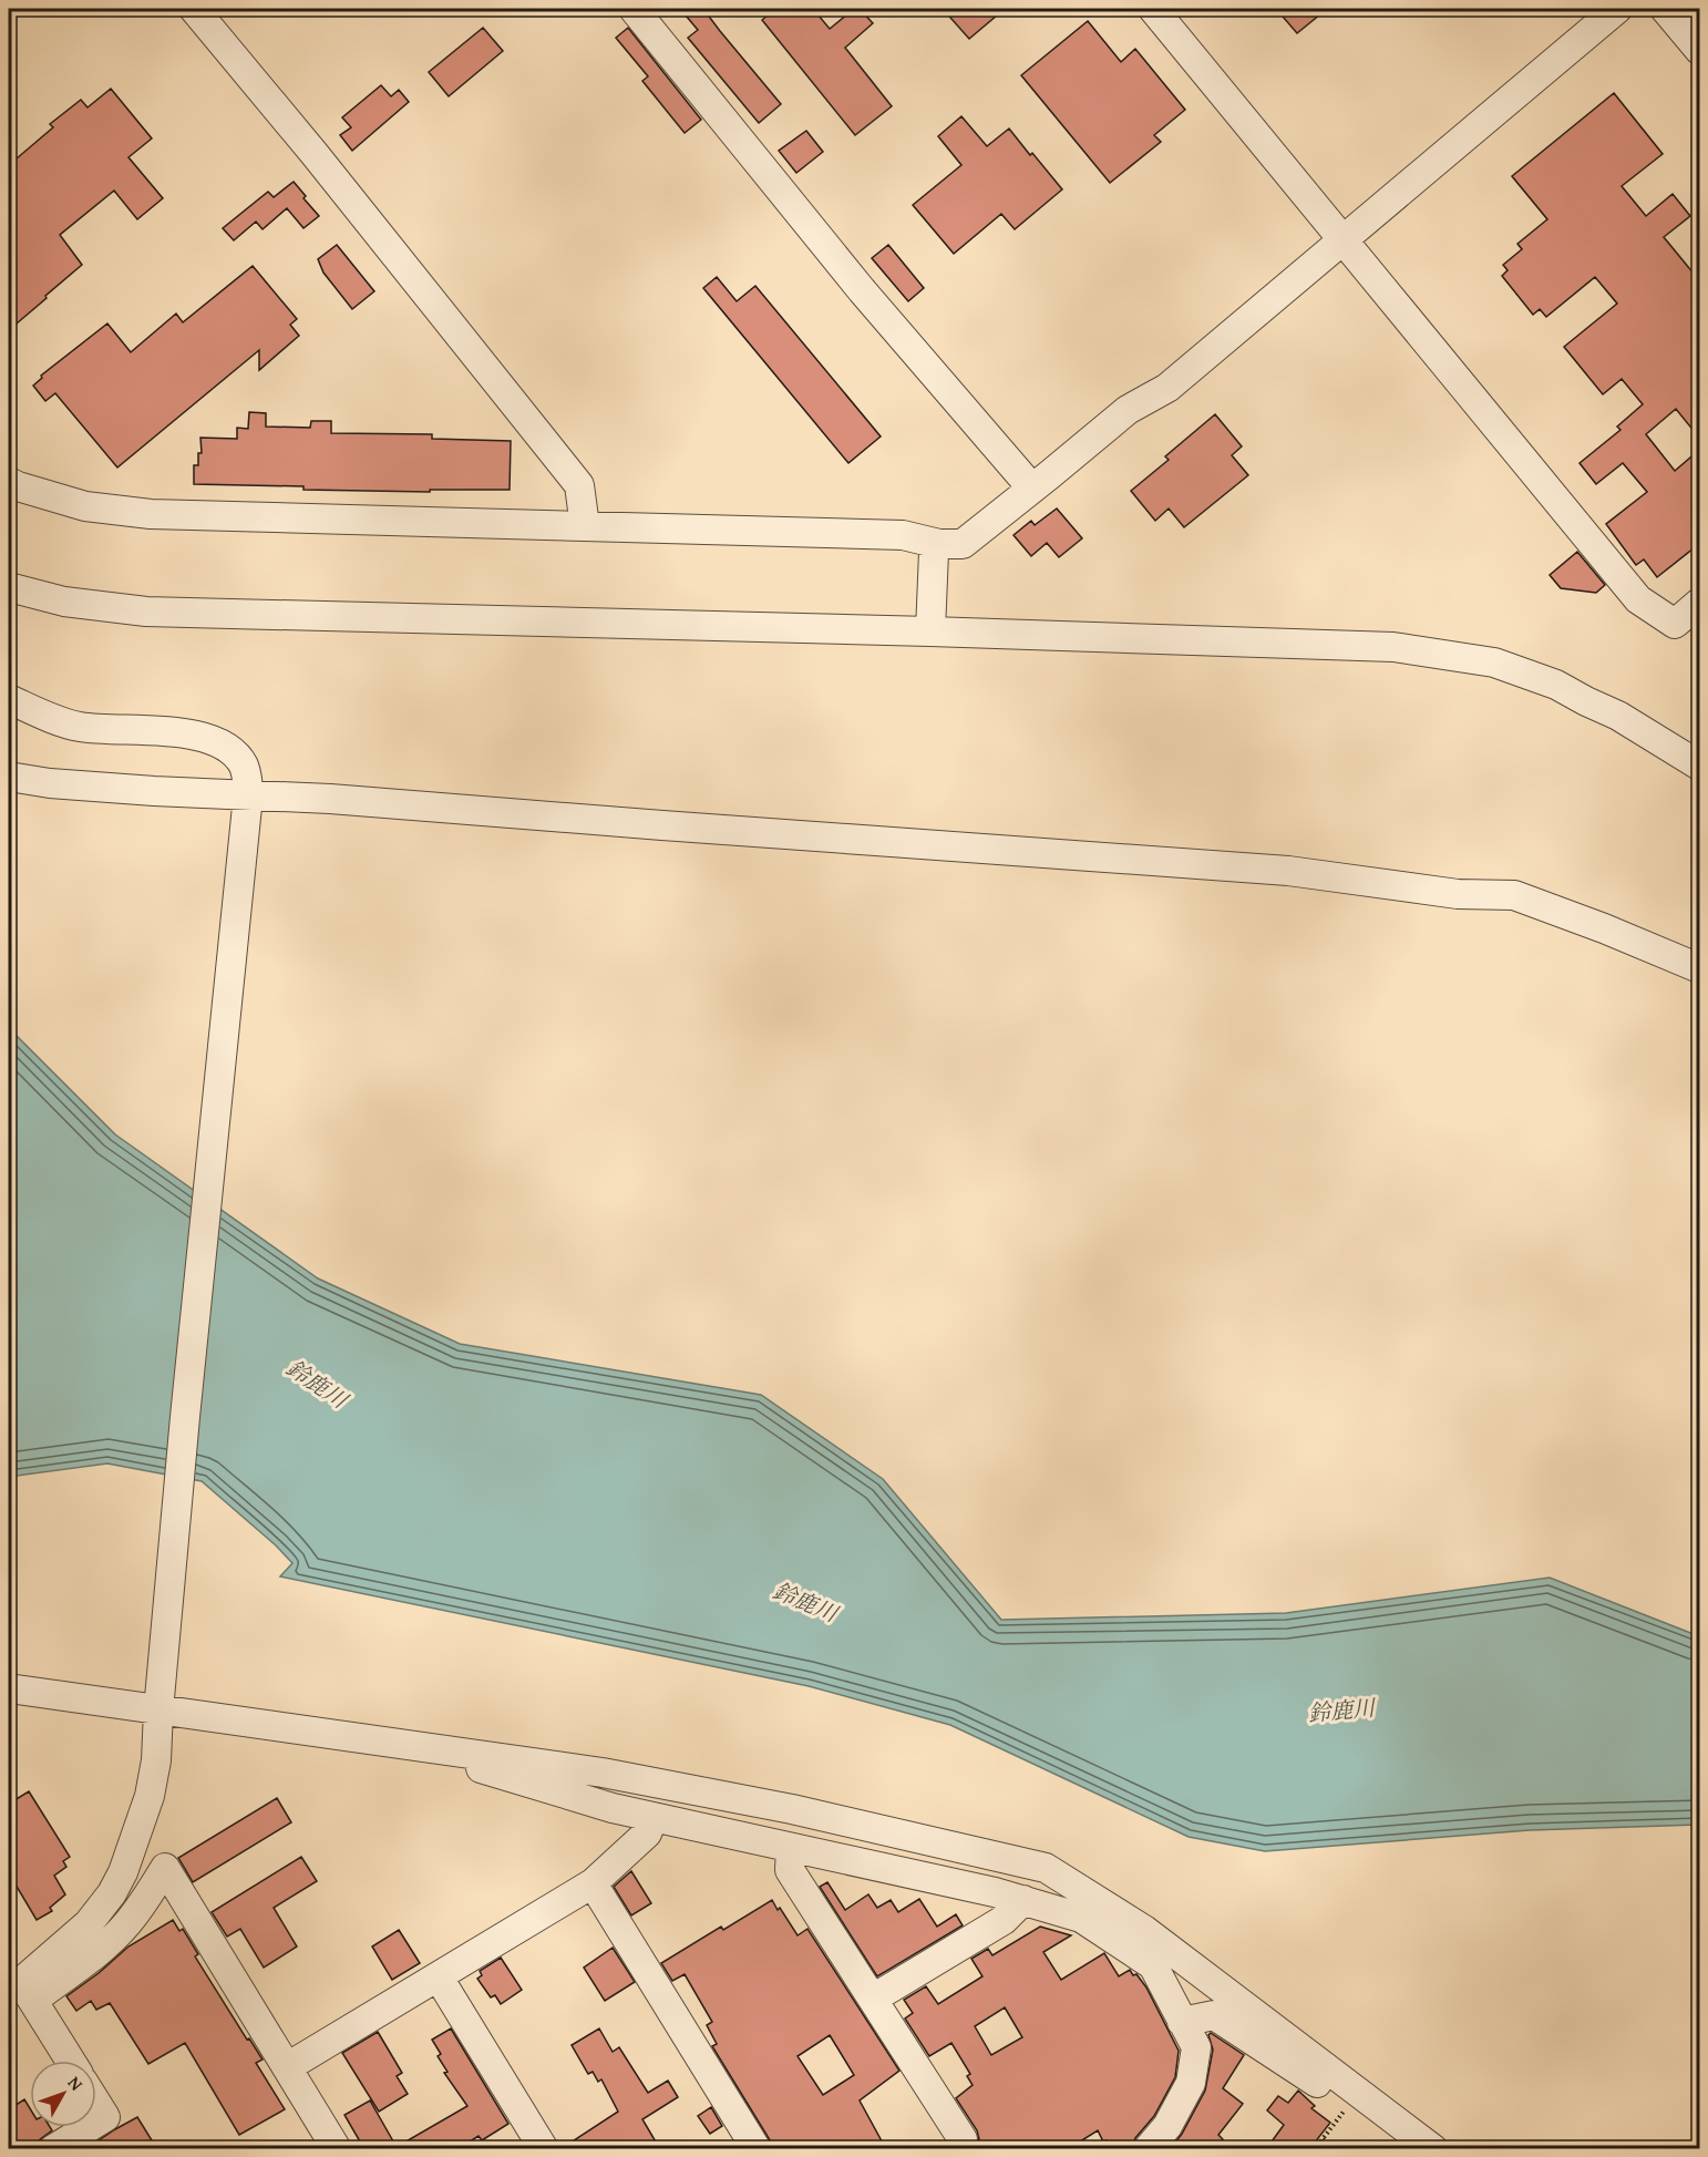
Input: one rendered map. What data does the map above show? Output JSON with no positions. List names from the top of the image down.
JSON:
{
  "water": ["鈴鹿川"],
  "north": "top right"
}
